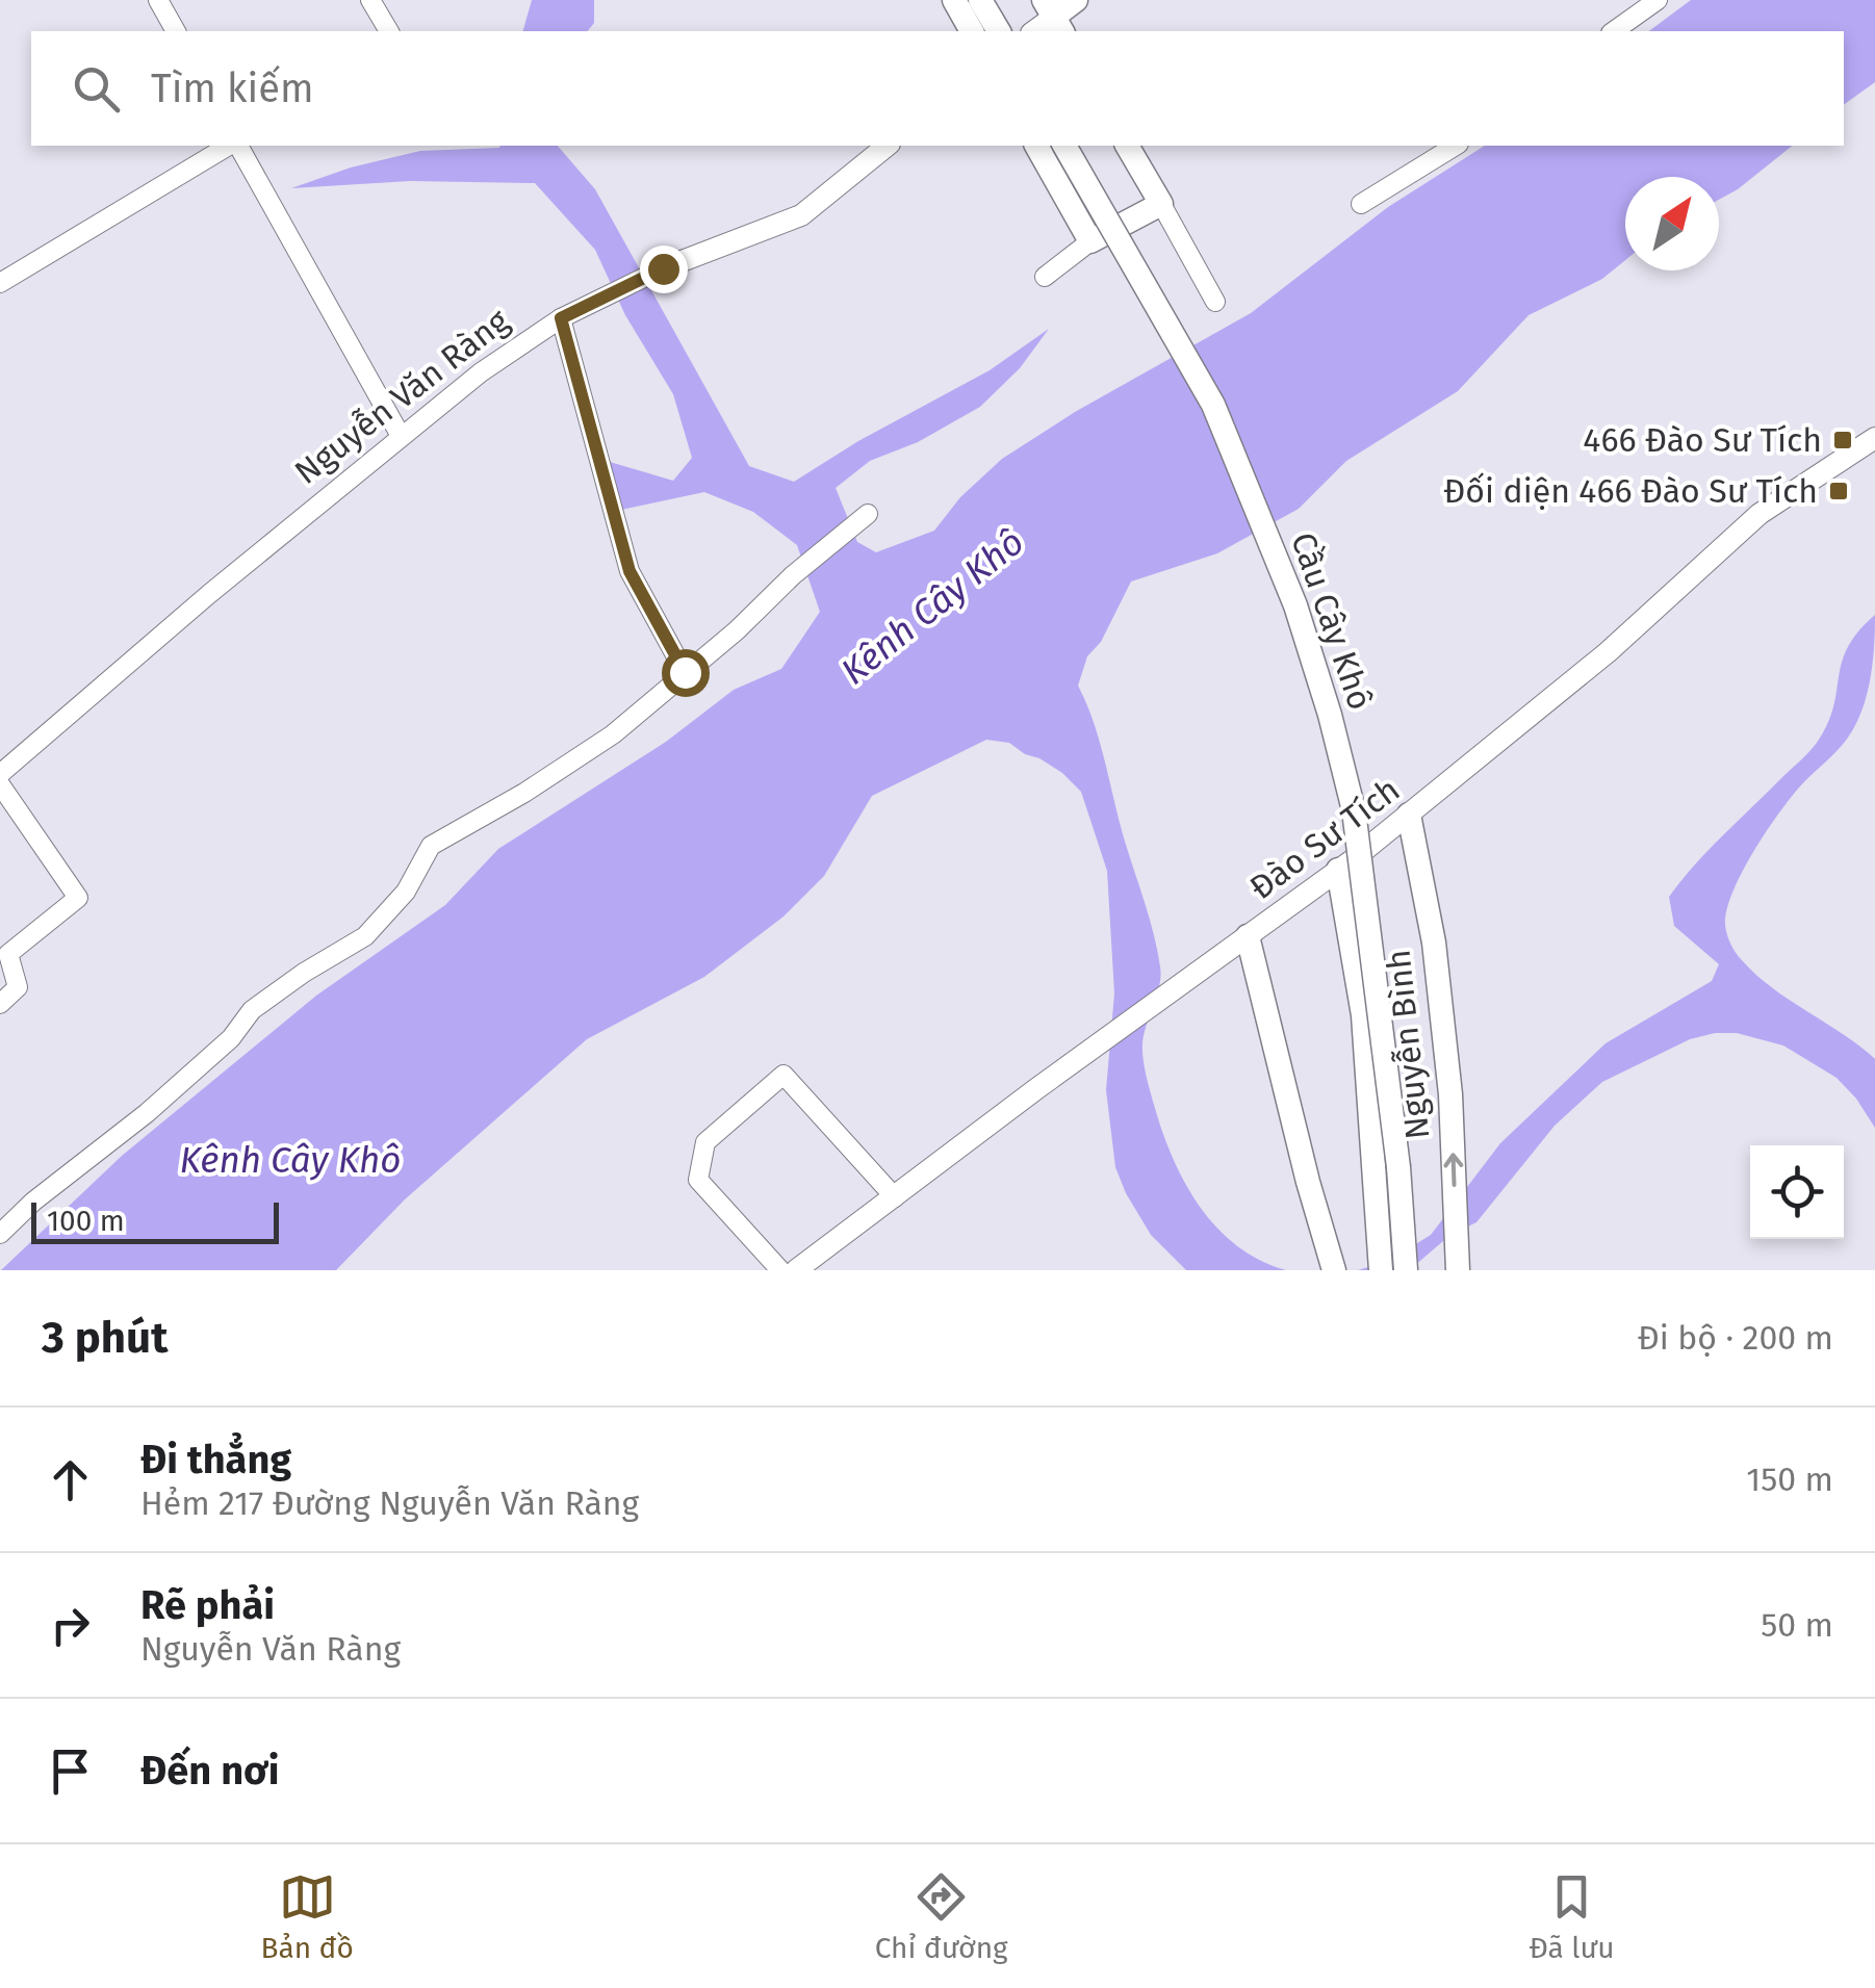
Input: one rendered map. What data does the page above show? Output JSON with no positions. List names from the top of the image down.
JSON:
{
  "streets": {
    "main road": ["Cầu Cây Khô", "Nguyễn Bình"],
    "street": ["Nguyễn Văn Ràng", "Đào Sư Tích"]
  },
  "crossings": [
    ["Đào Sư Tích", "Nguyễn Bình"]
  ],
  "water": ["Kênh Cây Khô"],
  "places": {
    "transit": ["466 Đào Sư Tích", "Đối diện 466 Đào Sư Tích"]
  },
  "scale_bar": "100 m",
  "north": "top right",
  "page": {
    "search": "Tìm kiếm",
    "scale": "100 m",
    "heading": ["3 phút", "Đi bộ · 200 m"],
    "list": [
      ["Đi thẳng", "Hẻm 217 Đường Nguyễn Văn Ràng", "150 m"],
      ["Rẽ phải", "Nguyễn Văn Ràng", "50 m"],
      "Đến nơi"
    ],
    "nav": ["Bản đồ", "Chỉ đường", "Đã lưu"]
  }
}
